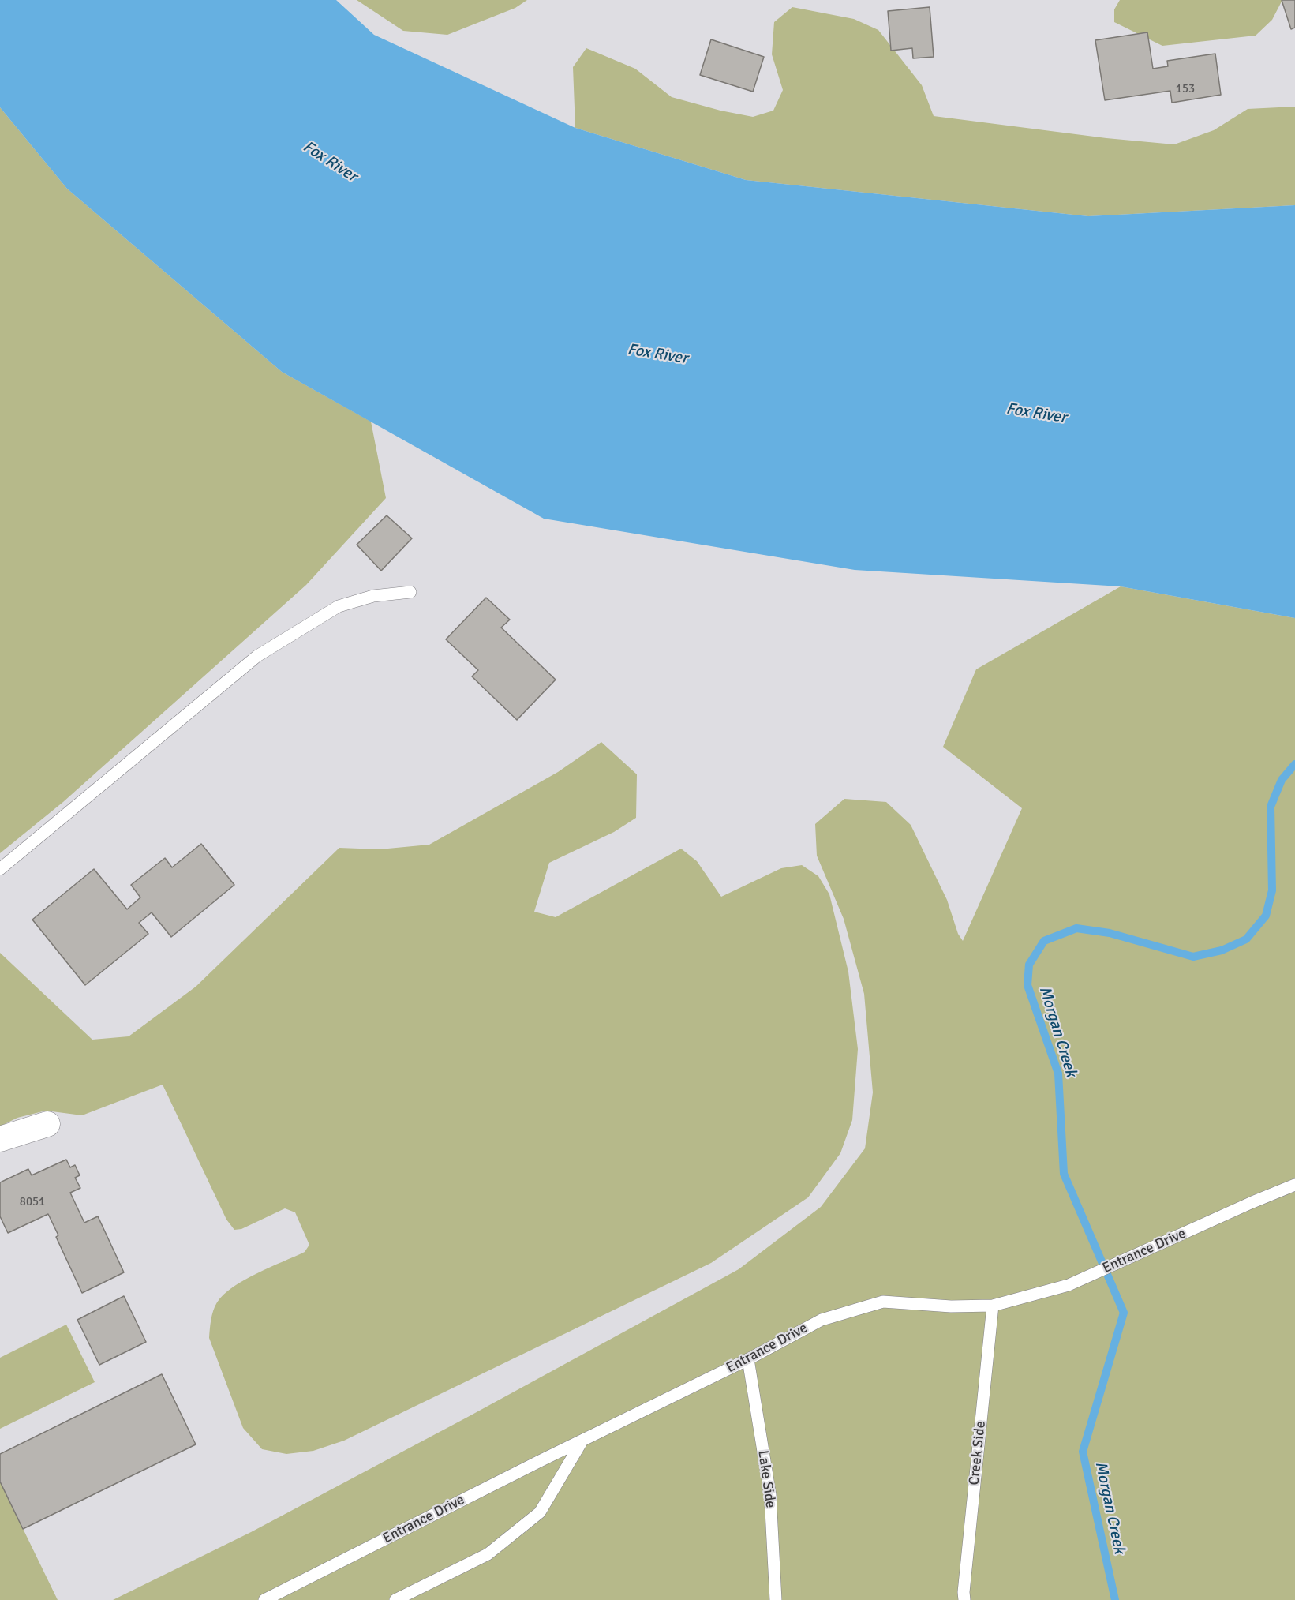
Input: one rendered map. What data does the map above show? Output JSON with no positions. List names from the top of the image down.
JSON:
{
  "streets": {
    "lane": ["Entrance Drive", "Creek Side", "Lake Side"]
  },
  "crossings": [
    ["Entrance Drive", "Creek Side"],
    ["Entrance Drive", "Lake Side"]
  ],
  "water": ["Fox River", "Morgan Creek"],
  "house_numbers": ["153", "8051"]
}
